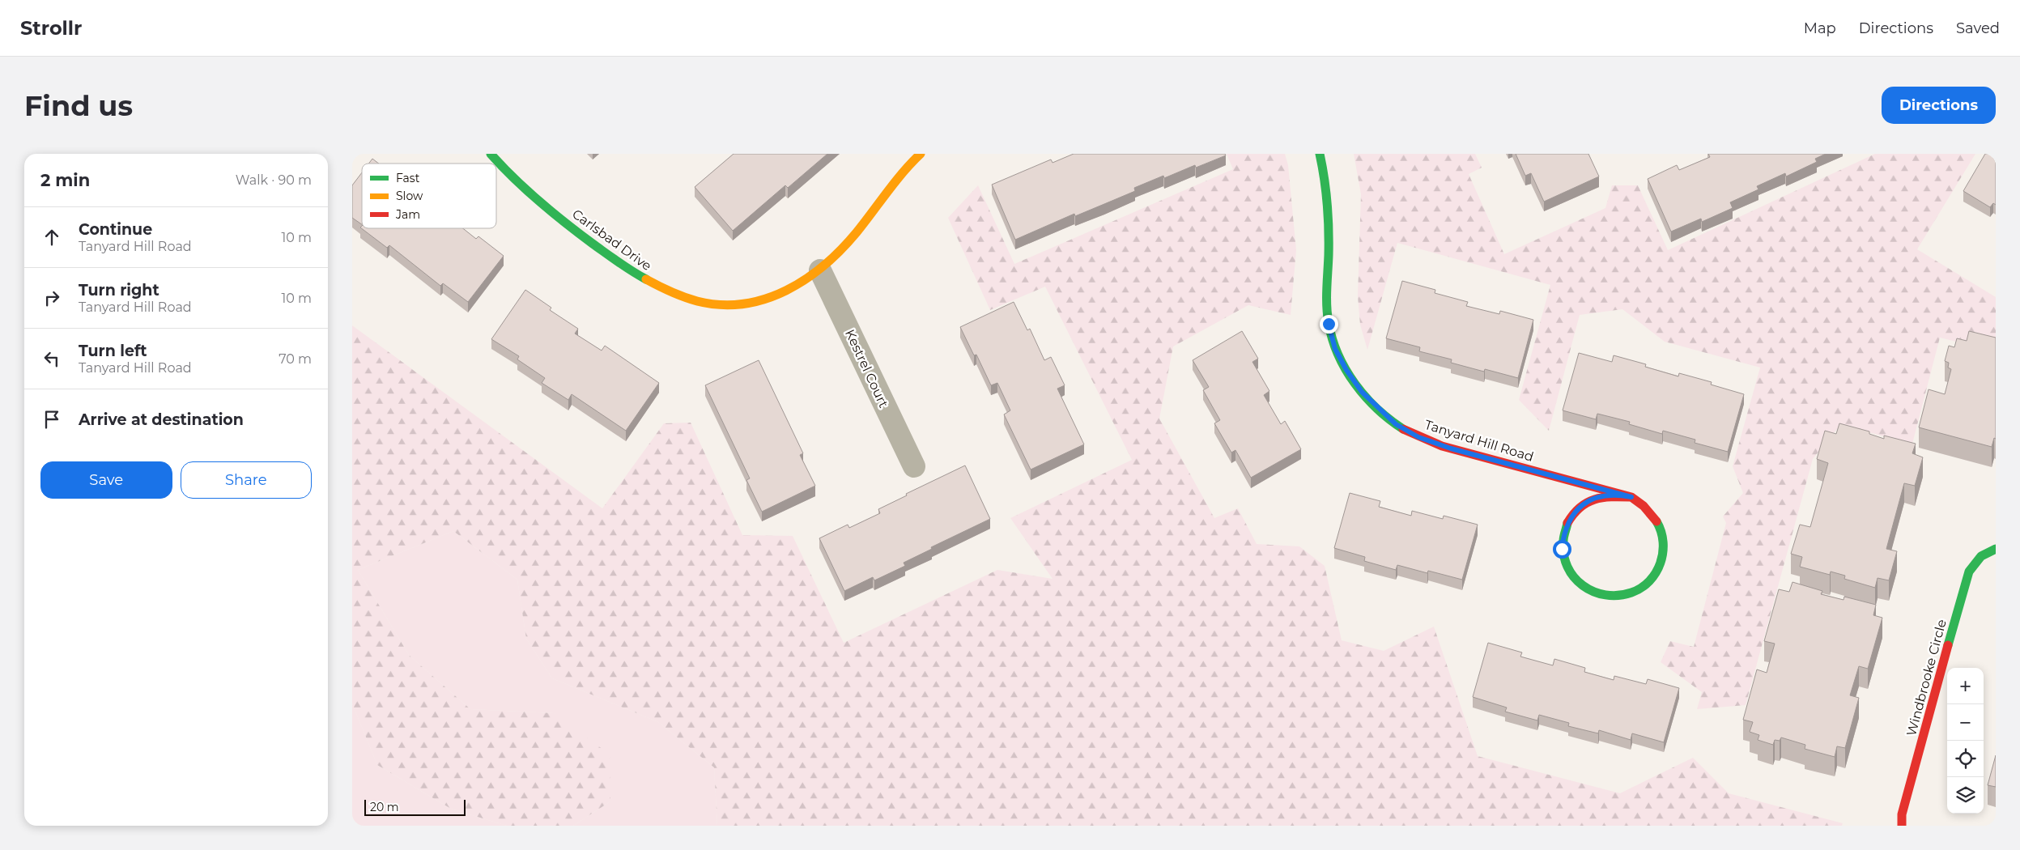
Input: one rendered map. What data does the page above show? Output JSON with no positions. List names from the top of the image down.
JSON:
{
  "streets": {
    "street": [
      "Carlsbad Drive",
      "Kestrel Court",
      "Tanyard Hill Road",
      "Windbrooke Circle"
    ]
  },
  "crossings": [
    ["Carlsbad Drive", "Kestrel Court"]
  ],
  "legend": ["Fast", "Slow", "Jam"],
  "scale_bar": "20 m",
  "page": {
    "header": "Strollr",
    "nav": ["Map", "Directions", "Saved"],
    "buttons": [
      "Directions",
      ["Save", "Share"]
    ],
    "title": "Find us",
    "heading": ["2 min", "Walk · 90 m"],
    "list": [
      ["Continue", "Tanyard Hill Road", "10 m"],
      ["Turn right", "Tanyard Hill Road", "10 m"],
      ["Turn left", "Tanyard Hill Road", "70 m"],
      "Arrive at destination"
    ],
    "map_buttons": ["+", "−"],
    "scale": "20 m"
  }
}
